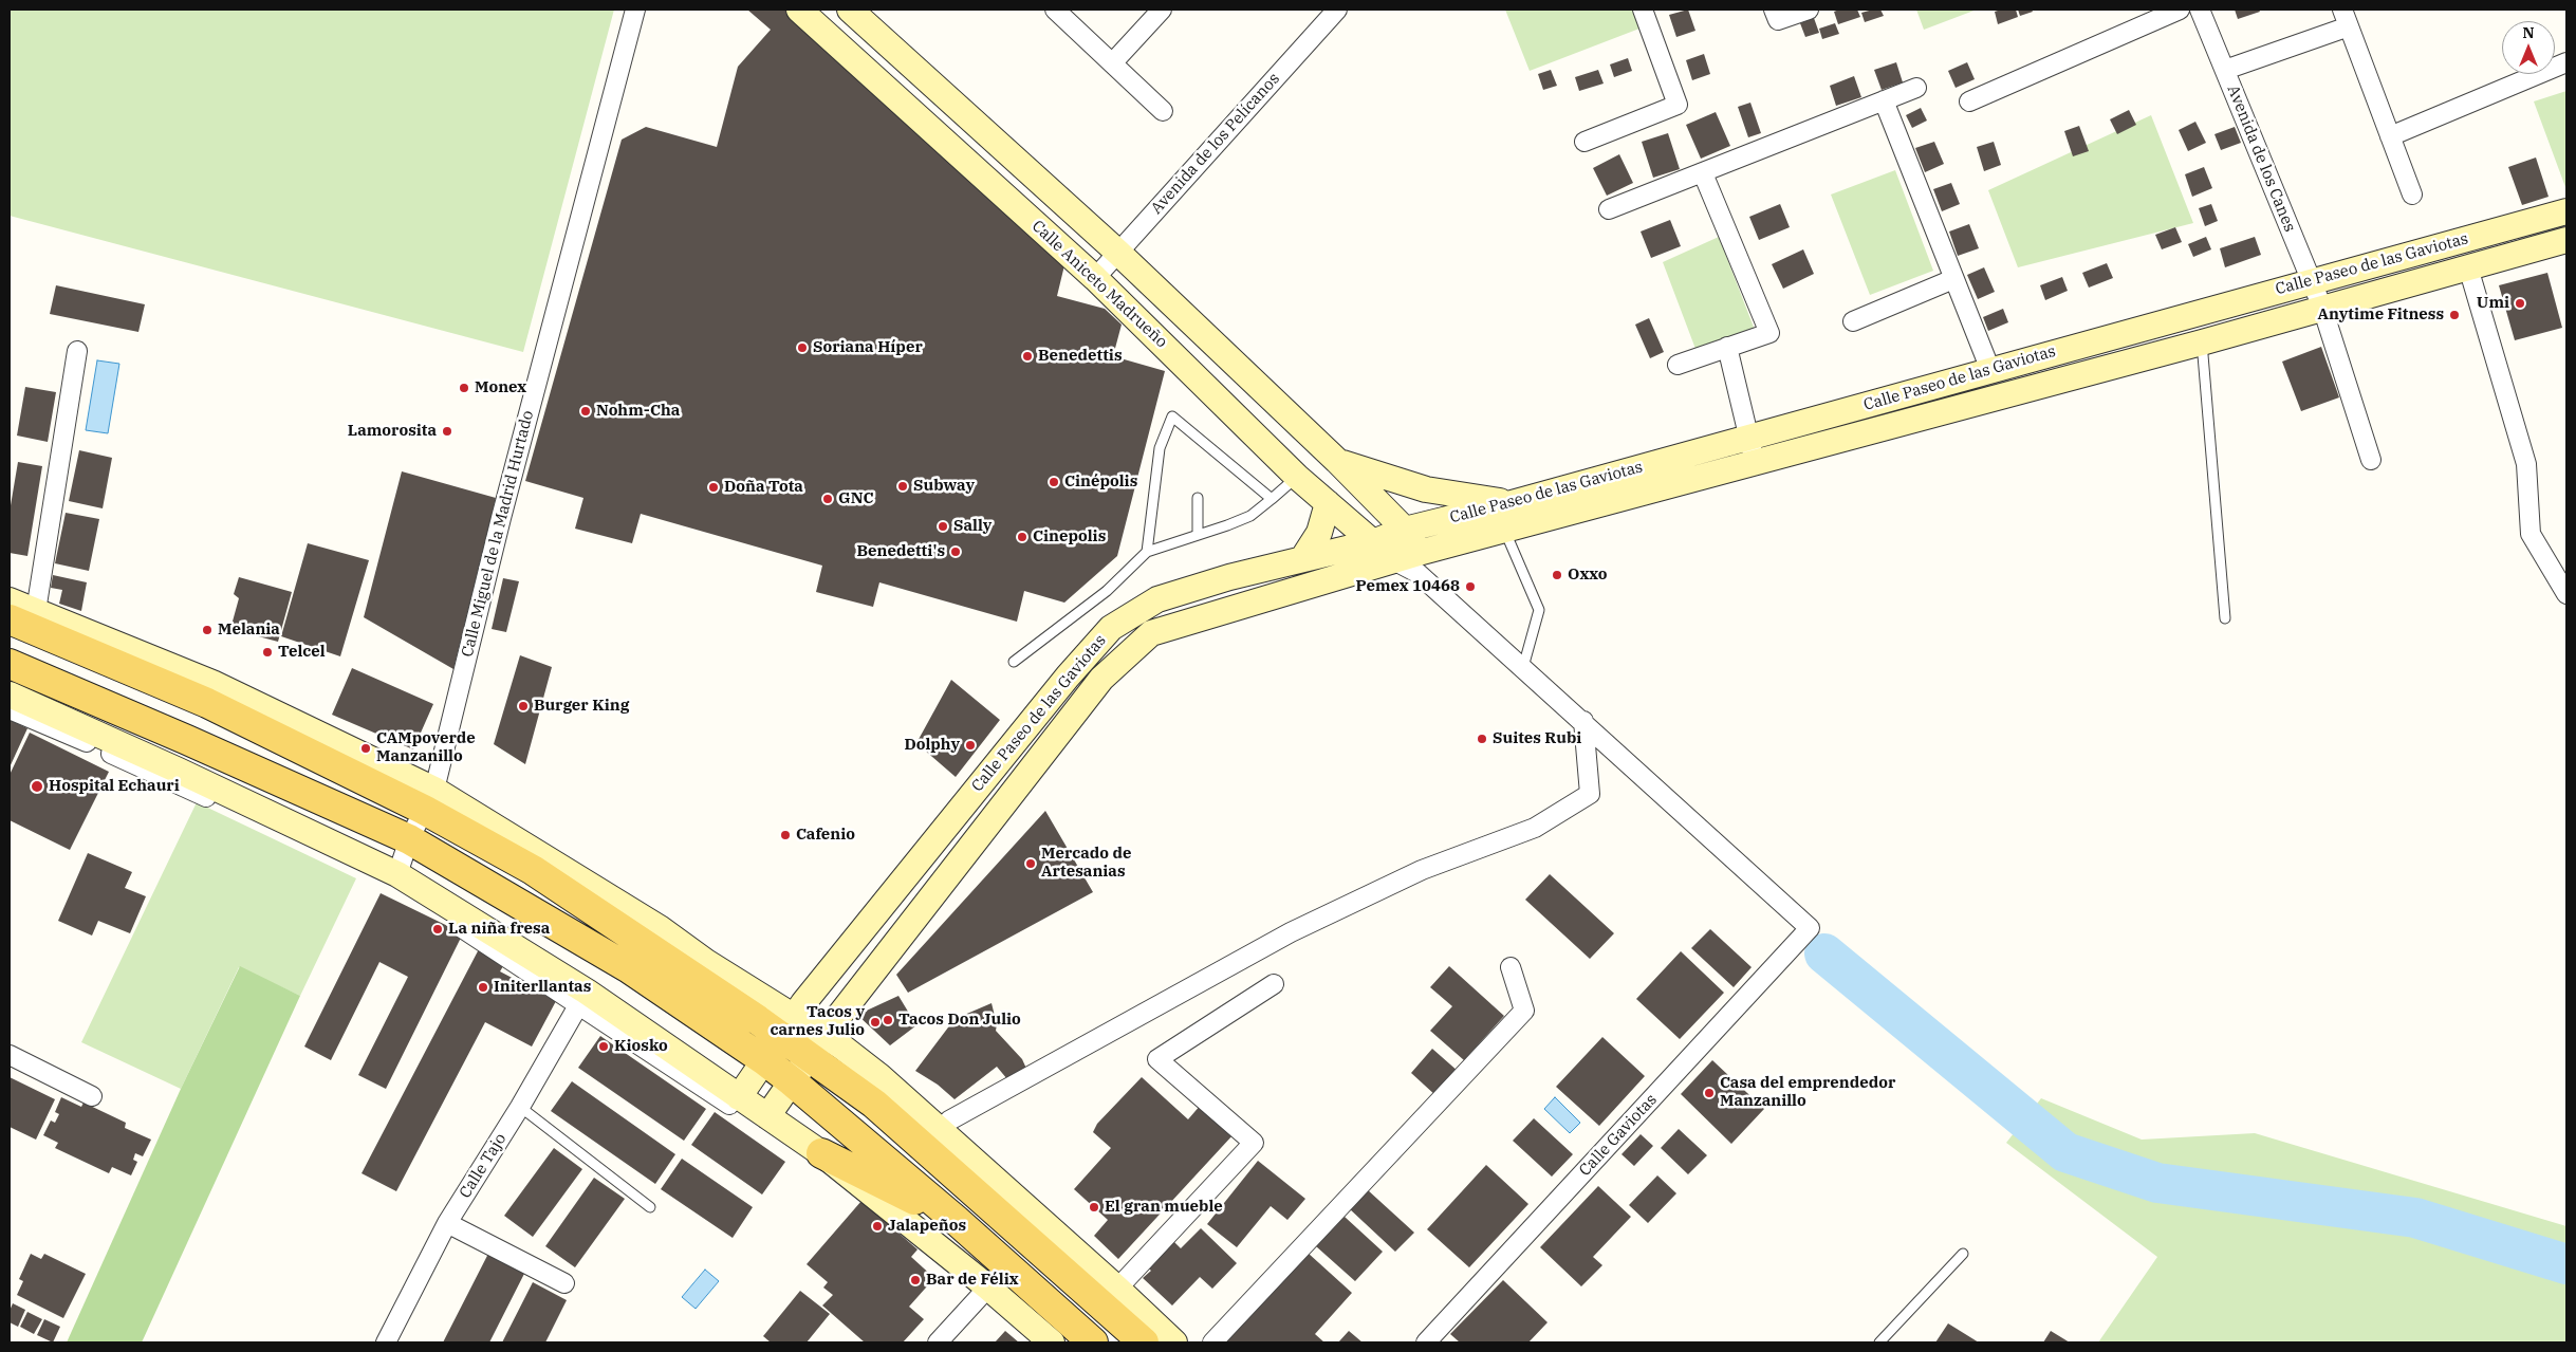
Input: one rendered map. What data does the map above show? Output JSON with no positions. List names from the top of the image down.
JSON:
{
  "streets": {
    "main road": ["Calle Paseo de las Gaviotas", "Calle Aniceto Madrueño"],
    "street": [
      "Avenida de los Pelícanos",
      "Avenida de los Canes",
      "Calle Miguel de la Madrid Hurtado",
      "Calle Gaviotas",
      "Calle Tajo"
    ]
  },
  "crossings": [
    ["Avenida de los Pelícanos", "Calle Aniceto Madrueño"],
    ["Avenida de los Canes", "Calle Paseo de las Gaviotas"],
    ["Calle Paseo de las Gaviotas", "Calle Aniceto Madrueño"]
  ],
  "places": [
    "Umi",
    "Anytime Fitness",
    "Soriana Híper",
    "Benedettis",
    "Monex",
    "Nohm-Cha",
    "Lamorosita",
    "Cinépolis",
    "Subway",
    "Doña Tota",
    "GNC",
    "Sally",
    "Cinepolis",
    "Benedetti's",
    "Oxxo",
    "Pemex 10468",
    "Melania",
    "Telcel",
    "Burger King",
    "Suites Rubi",
    "Dolphy",
    "CAMpoverde Manzanillo",
    "Hospital Echauri",
    "Cafenio",
    "Mercado de Artesanias",
    "La niña fresa",
    "Initerllantas",
    "Tacos Don Julio",
    "Tacos y carnes Julio",
    "Kiosko",
    "Casa del emprendedor Manzanillo",
    "El gran mueble",
    "Jalapeños",
    "Bar de Félix"
  ],
  "north": "top"
}
